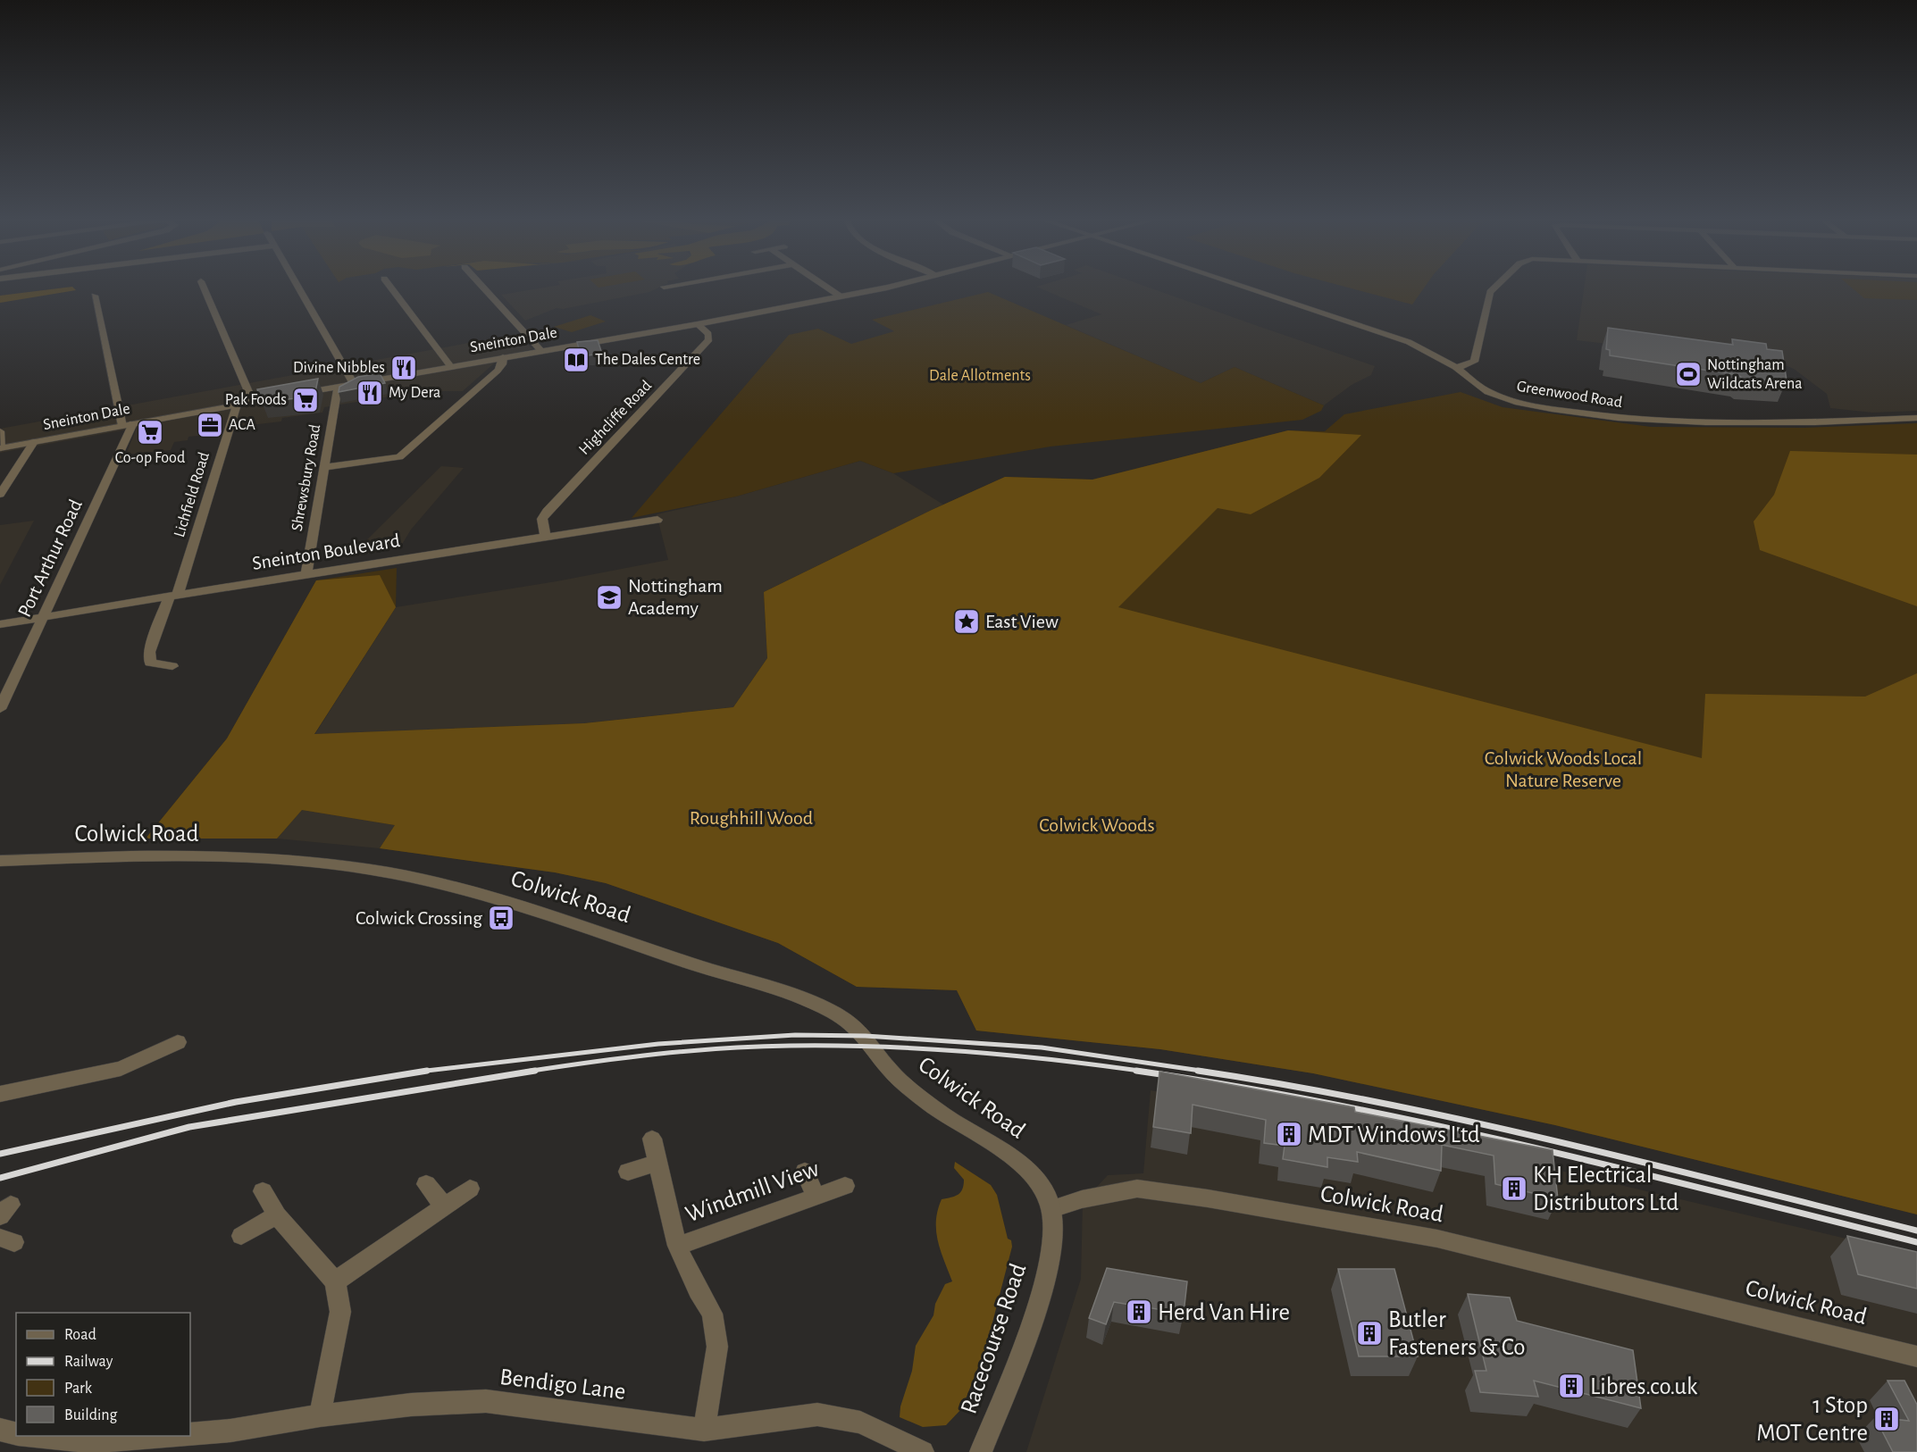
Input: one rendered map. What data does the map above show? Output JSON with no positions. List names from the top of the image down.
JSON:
{
  "streets": {
    "street": [
      "Sneinton Dale",
      "Greenwood Road",
      "Highcliffe Road",
      "Shrewsbury Road",
      "Lichfield Road",
      "Sneinton Boulevard",
      "Port Arthur Road",
      "Colwick Road",
      "Windmill View",
      "Racecourse Road",
      "Bendigo Lane"
    ]
  },
  "crossings": [
    ["Sneinton Dale", "Highcliffe Road"],
    ["Sneinton Dale", "Shrewsbury Road"],
    ["Sneinton Dale", "Lichfield Road"],
    ["Sneinton Dale", "Port Arthur Road"],
    ["Highcliffe Road", "Sneinton Boulevard"],
    ["Shrewsbury Road", "Sneinton Boulevard"],
    ["Lichfield Road", "Sneinton Boulevard"],
    ["Sneinton Boulevard", "Port Arthur Road"],
    ["Colwick Road", "Racecourse Road"],
    ["Windmill View", "Bendigo Lane"]
  ],
  "parks": [
    "Dale Allotments",
    "Colwick Woods Local Nature Reserve",
    "Roughhill Wood",
    "Colwick Woods"
  ],
  "places": {
    "library": ["The Dales Centre"],
    "restaurant": ["Divine Nibbles", "My Dera"],
    "sports": ["Nottingham Wildcats Arena"],
    "supermarket": ["Pak Foods", "Co-op Food"],
    "office": ["ACA"],
    "school or university": ["Nottingham Academy"],
    "place": ["East View"],
    "bus stop": ["Colwick Crossing"],
    "building": [
      "MDT Windows Ltd",
      "KH Electrical Distributors Ltd",
      "Herd Van Hire",
      "Butler Fasteners & Co",
      "Libres.co.uk",
      "1 Stop MOT Centre"
    ]
  },
  "legend": [
    "Road",
    "Railway",
    "Park",
    "Building"
  ]
}
